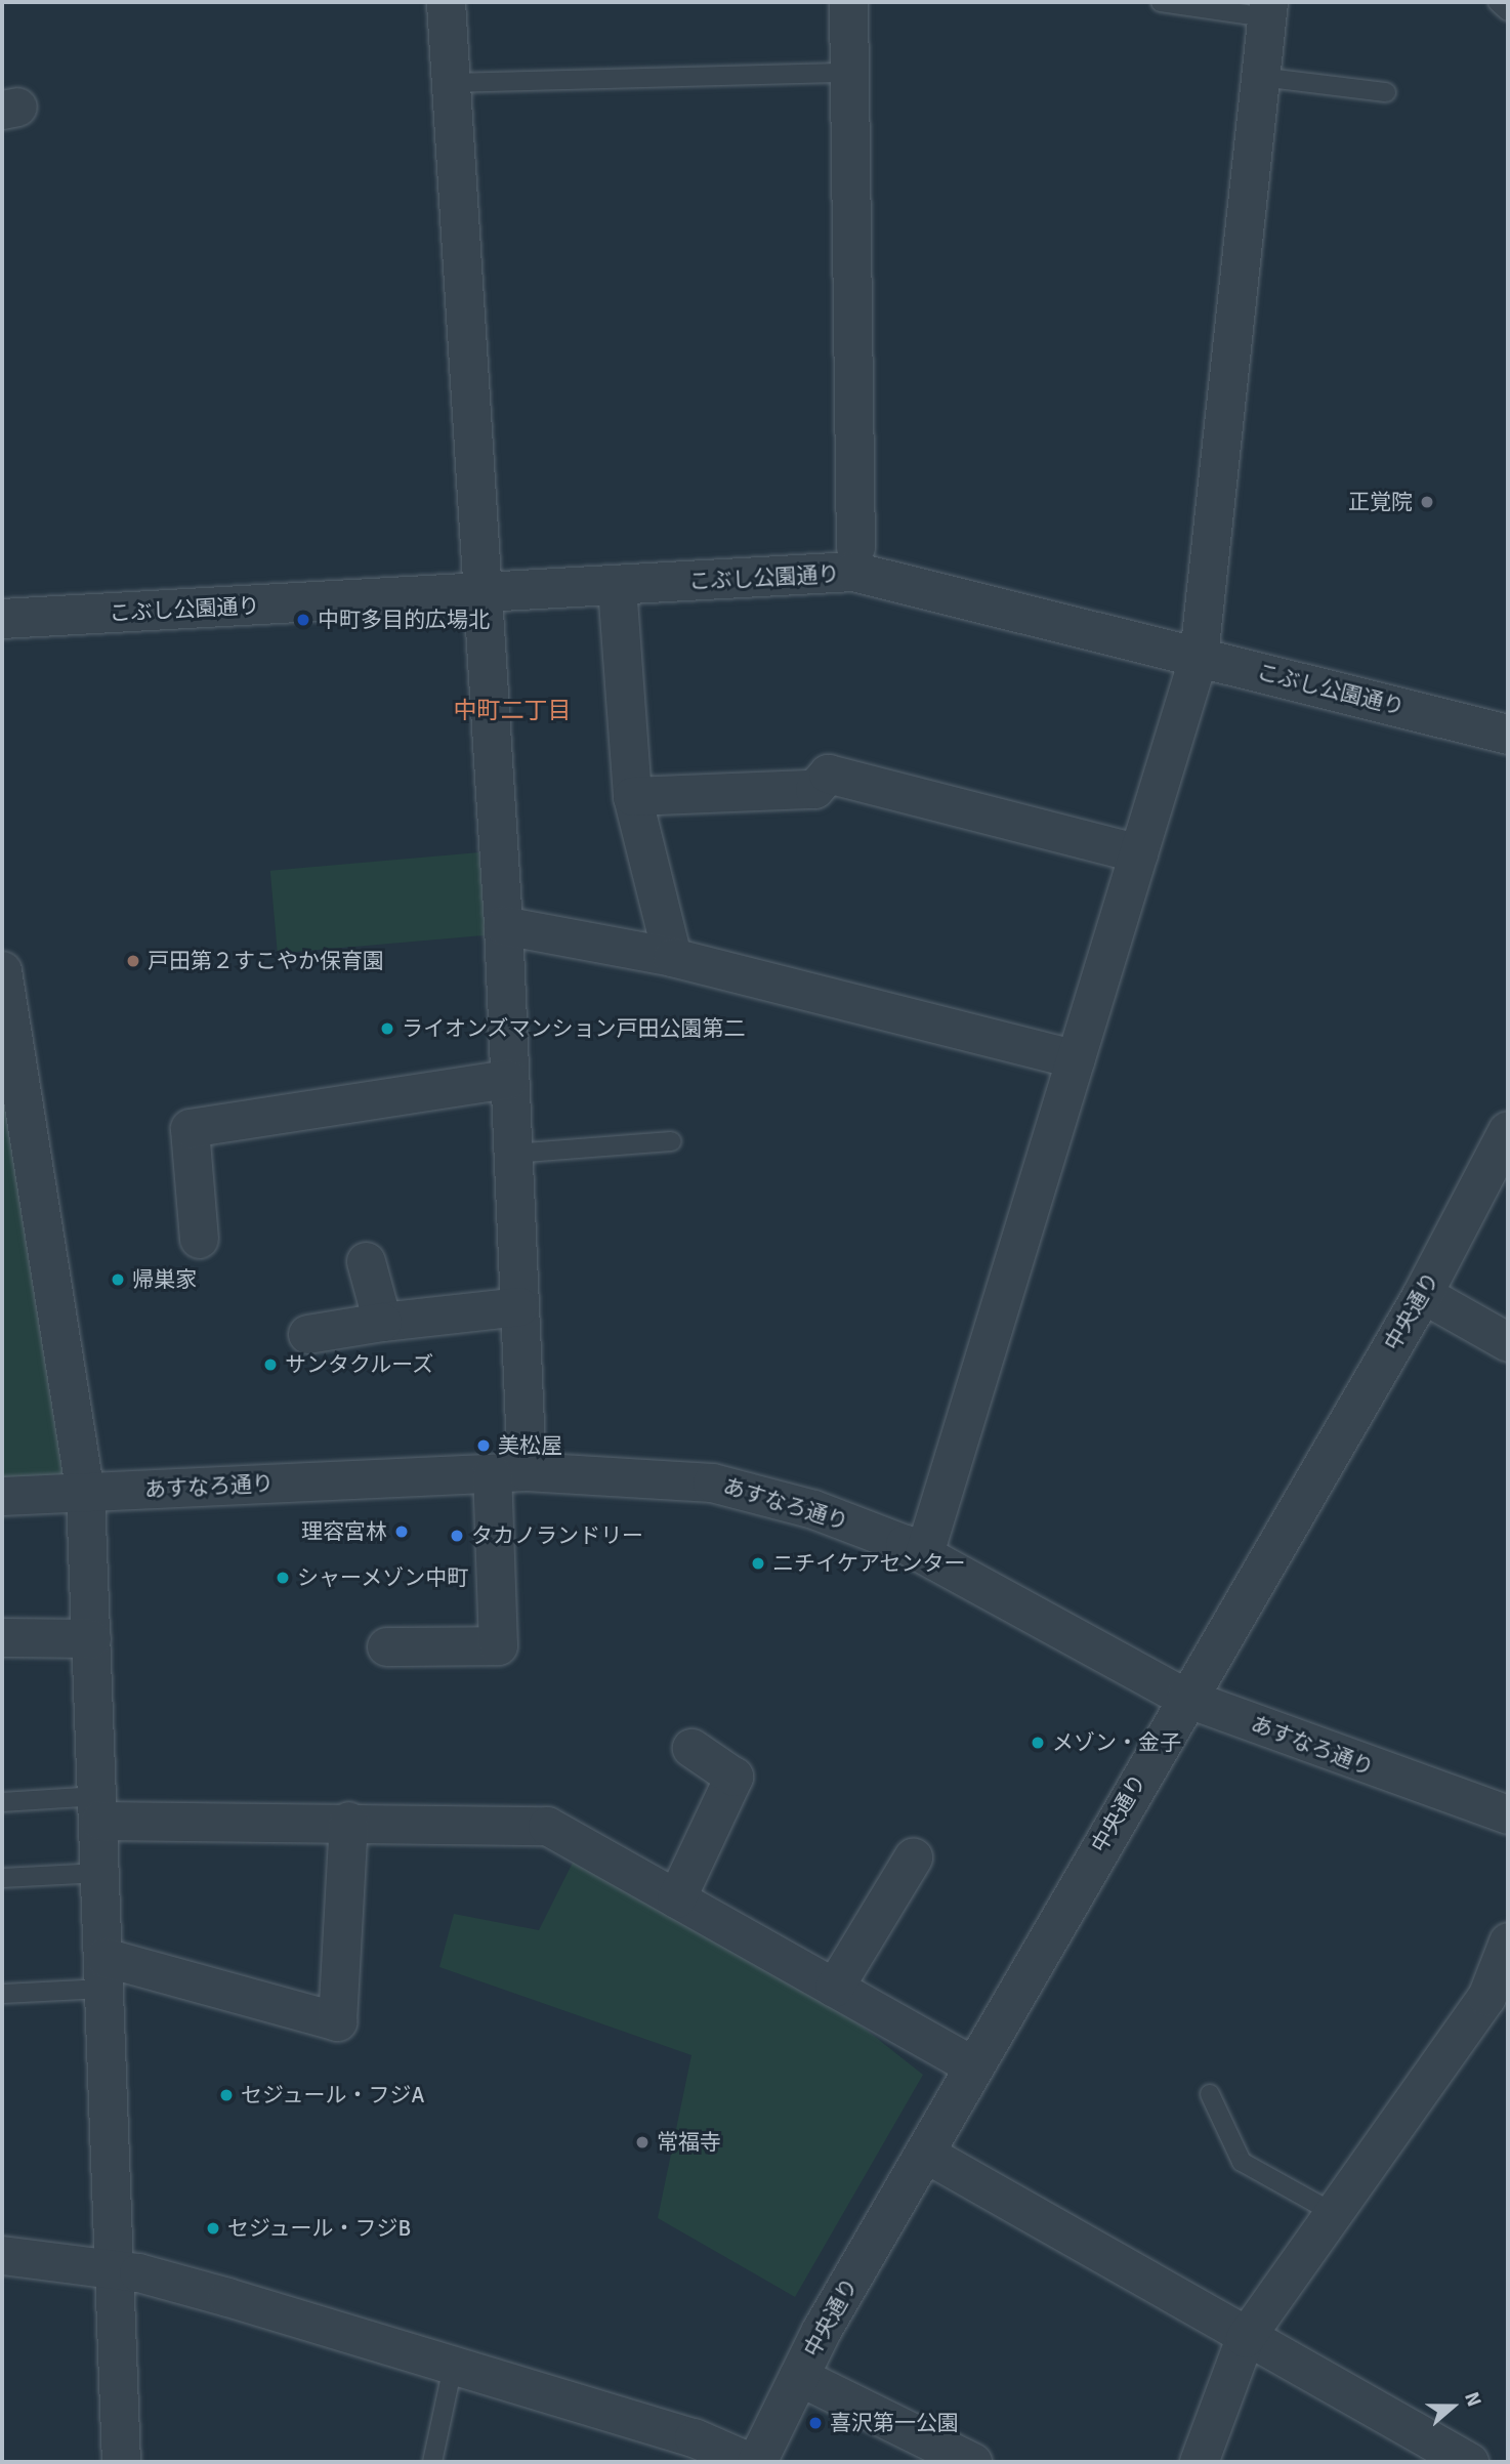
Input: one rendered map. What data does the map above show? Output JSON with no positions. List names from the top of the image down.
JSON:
{
  "streets": {
    "street": ["こぶし公園通り", "中央通り", "あすなろ通り"]
  },
  "crossings": [
    ["中央通り", "あすなろ通り"]
  ],
  "districts": ["中町二丁目"],
  "places": [
    "正覚院",
    "中町多目的広場北",
    "戸田第２すこやか保育園",
    "ライオンズマンション戸田公園第二",
    "帰巣家",
    "サンタクルーズ",
    "美松屋",
    "理容宮林",
    "タカノランドリー",
    "ニチイケアセンター",
    "シャーメゾン中町",
    "メゾン・金子",
    "セジュール・フジA",
    "常福寺",
    "セジュール・フジB",
    "喜沢第一公園"
  ],
  "north": "right"
}
